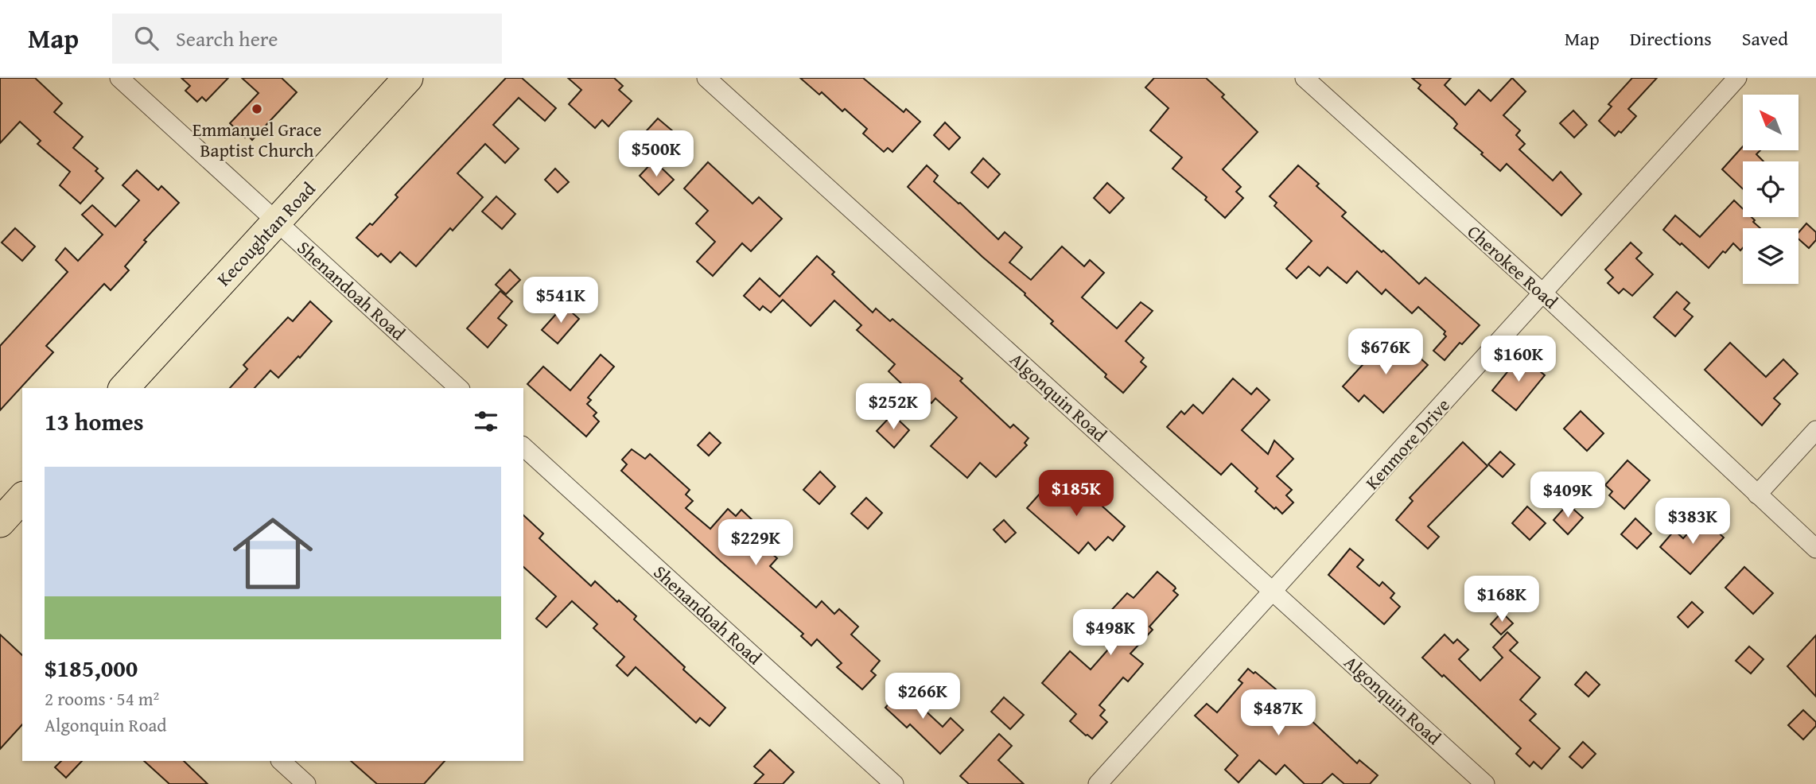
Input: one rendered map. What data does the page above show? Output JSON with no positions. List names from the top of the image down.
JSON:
{
  "streets": {
    "main road": ["Kecoughtan Road"],
    "street": [
      "Cherokee Road",
      "Shenandoah Road",
      "Algonquin Road",
      "Kenmore Drive"
    ]
  },
  "crossings": [
    ["Kecoughtan Road", "Shenandoah Road"],
    ["Cherokee Road", "Kenmore Drive"],
    ["Algonquin Road", "Kenmore Drive"]
  ],
  "places": ["Emmanuel Grace Baptist Church"],
  "north": "top left",
  "page": {
    "header": "Map",
    "search": "Search here",
    "nav": ["Map", "Directions", "Saved"],
    "price": [
      "$500K",
      "$541K",
      "$676K",
      "$160K",
      "$252K",
      "$185K",
      "$409K",
      "$383K",
      "$229K",
      "$168K",
      "$498K",
      "$266K",
      "$487K"
    ],
    "heading": "13 homes",
    "list": [
      {
        "name": "$185,000",
        "note": "2 rooms · 54 m² · Algonquin Road"
      }
    ]
  }
}
